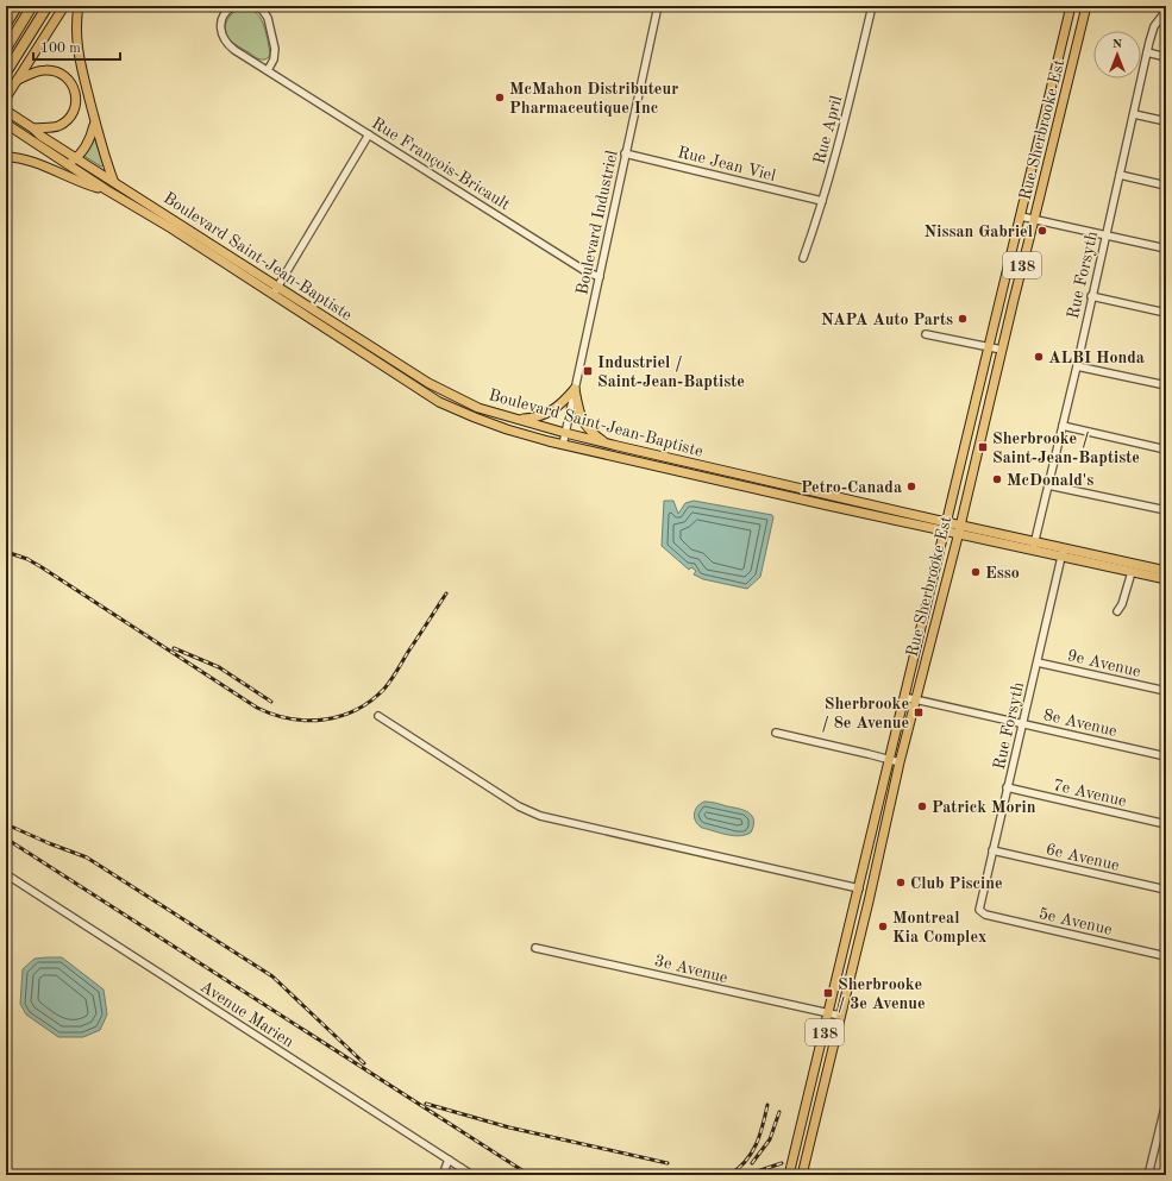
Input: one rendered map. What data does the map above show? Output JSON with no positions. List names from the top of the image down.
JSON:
{
  "streets": {
    "main road": ["Rue Sherbrooke Est", "Boulevard Saint-Jean-Baptiste", "138"],
    "street": [
      "Rue April",
      "Rue François-Bricault",
      "Rue Jean Viel",
      "Boulevard Industriel",
      "Rue Forsyth",
      "9e Avenue",
      "8e Avenue",
      "7e Avenue",
      "6e Avenue",
      "5e Avenue",
      "3e Avenue",
      "Avenue Marien"
    ]
  },
  "crossings": [
    ["Rue April", "Rue Jean Viel"],
    ["Rue Sherbrooke Est", "Boulevard Saint-Jean-Baptiste"],
    ["Rue Sherbrooke Est", "8e Avenue"],
    ["Rue Sherbrooke Est", "3e Avenue"],
    ["Rue François-Bricault", "Boulevard Industriel"],
    ["Rue Jean Viel", "Boulevard Industriel"],
    ["Boulevard Industriel", "Boulevard Saint-Jean-Baptiste"],
    ["Boulevard Saint-Jean-Baptiste", "Rue Forsyth"],
    ["Rue Forsyth", "9e Avenue"],
    ["Rue Forsyth", "8e Avenue"],
    ["Rue Forsyth", "7e Avenue"],
    ["Rue Forsyth", "6e Avenue"],
    ["Rue Forsyth", "5e Avenue"]
  ],
  "places": {
    "other": [
      "McMahon Distributeur Pharmaceutique Inc",
      "Nissan Gabriel",
      "NAPA Auto Parts",
      "ALBI Honda",
      "McDonald's",
      "Petro-Canada",
      "Esso",
      "Patrick Morin",
      "Club Piscine",
      "Montreal Kia Complex"
    ],
    "transit": [
      "Industriel / Saint-Jean-Baptiste",
      "Sherbrooke / Saint-Jean-Baptiste",
      "Sherbrooke / 8e Avenue",
      "Sherbrooke / 3e Avenue"
    ]
  },
  "scale_bar": "100 m",
  "north": "top"
}
